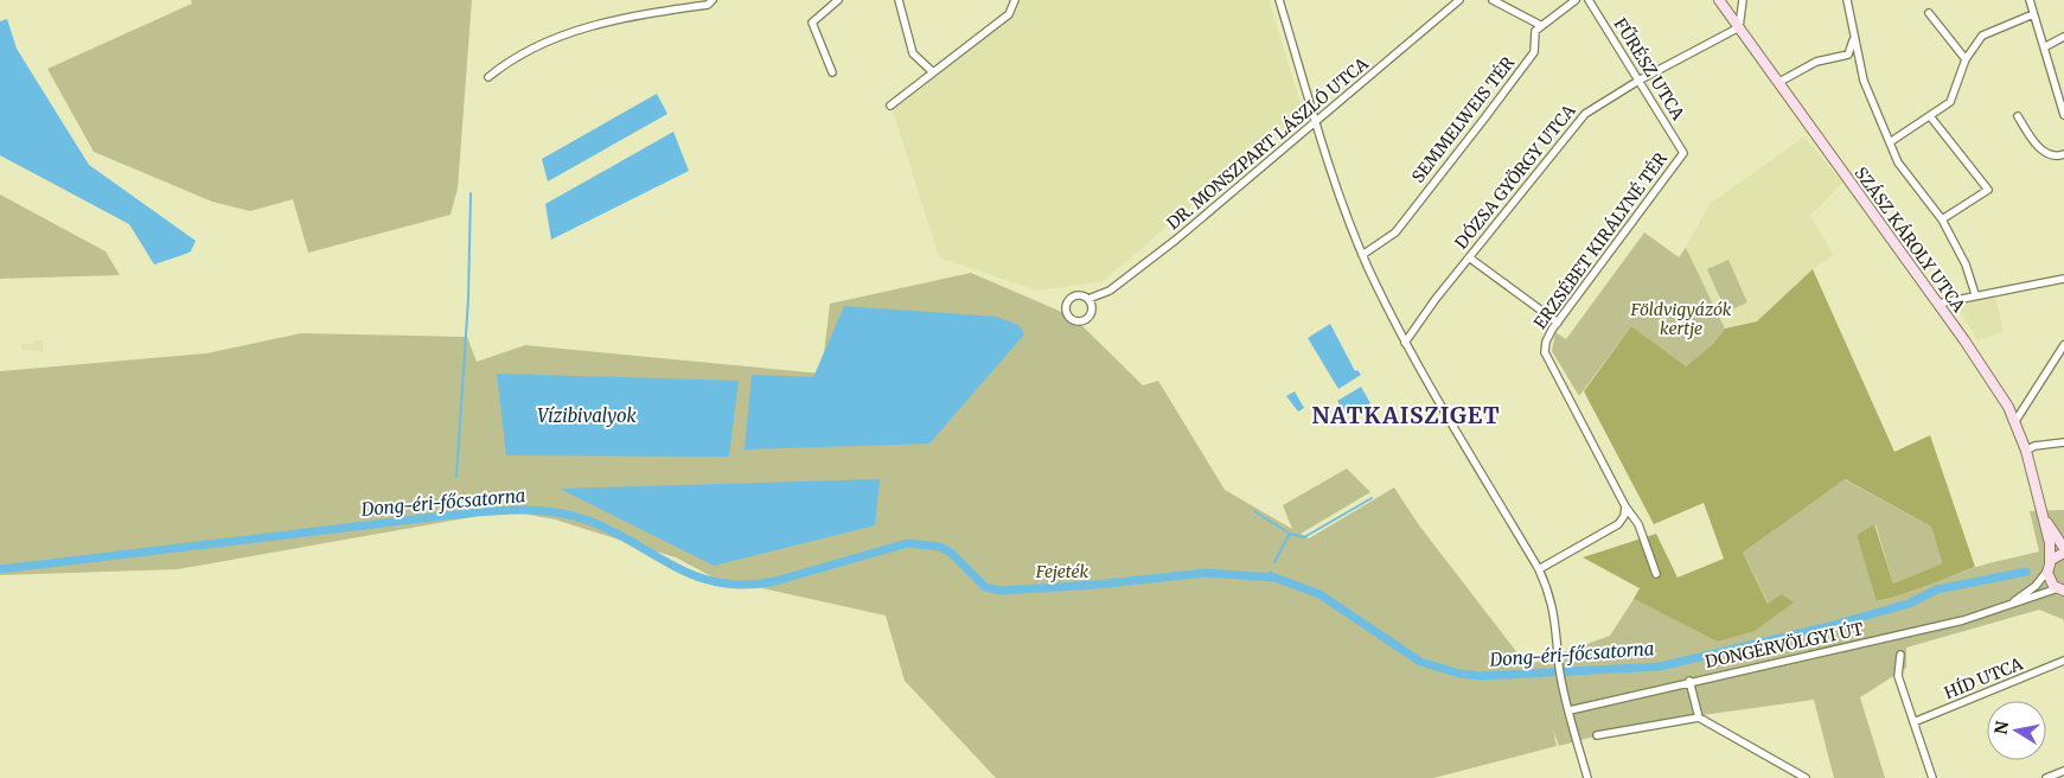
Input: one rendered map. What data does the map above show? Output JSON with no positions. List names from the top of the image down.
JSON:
{
  "streets": {
    "main road": ["SZÁSZ KÁROLY UTCA"],
    "street": [
      "FŰRÉSZ UTCA",
      "SEMMELWEIS TÉR",
      "DR. MONSZPART LÁSZLÓ UTCA",
      "DÓZSA GYÖRGY UTCA",
      "ERZSÉBET KIRÁLYNÉ TÉR",
      "DONGÉRVÖLGYI ÚT",
      "HÍD UTCA"
    ]
  },
  "crossings": [
    ["FŰRÉSZ UTCA", "DÓZSA GYÖRGY UTCA"],
    ["FŰRÉSZ UTCA", "ERZSÉBET KIRÁLYNÉ TÉR"],
    ["DÓZSA GYÖRGY UTCA", "SZÁSZ KÁROLY UTCA"]
  ],
  "districts": ["NATKAISZIGET"],
  "water": ["Vízibivalyok", "Dong-éri-főcsatorna"],
  "parks": ["Földvigyázók kertje", "Fejeték"],
  "north": "left"
}
